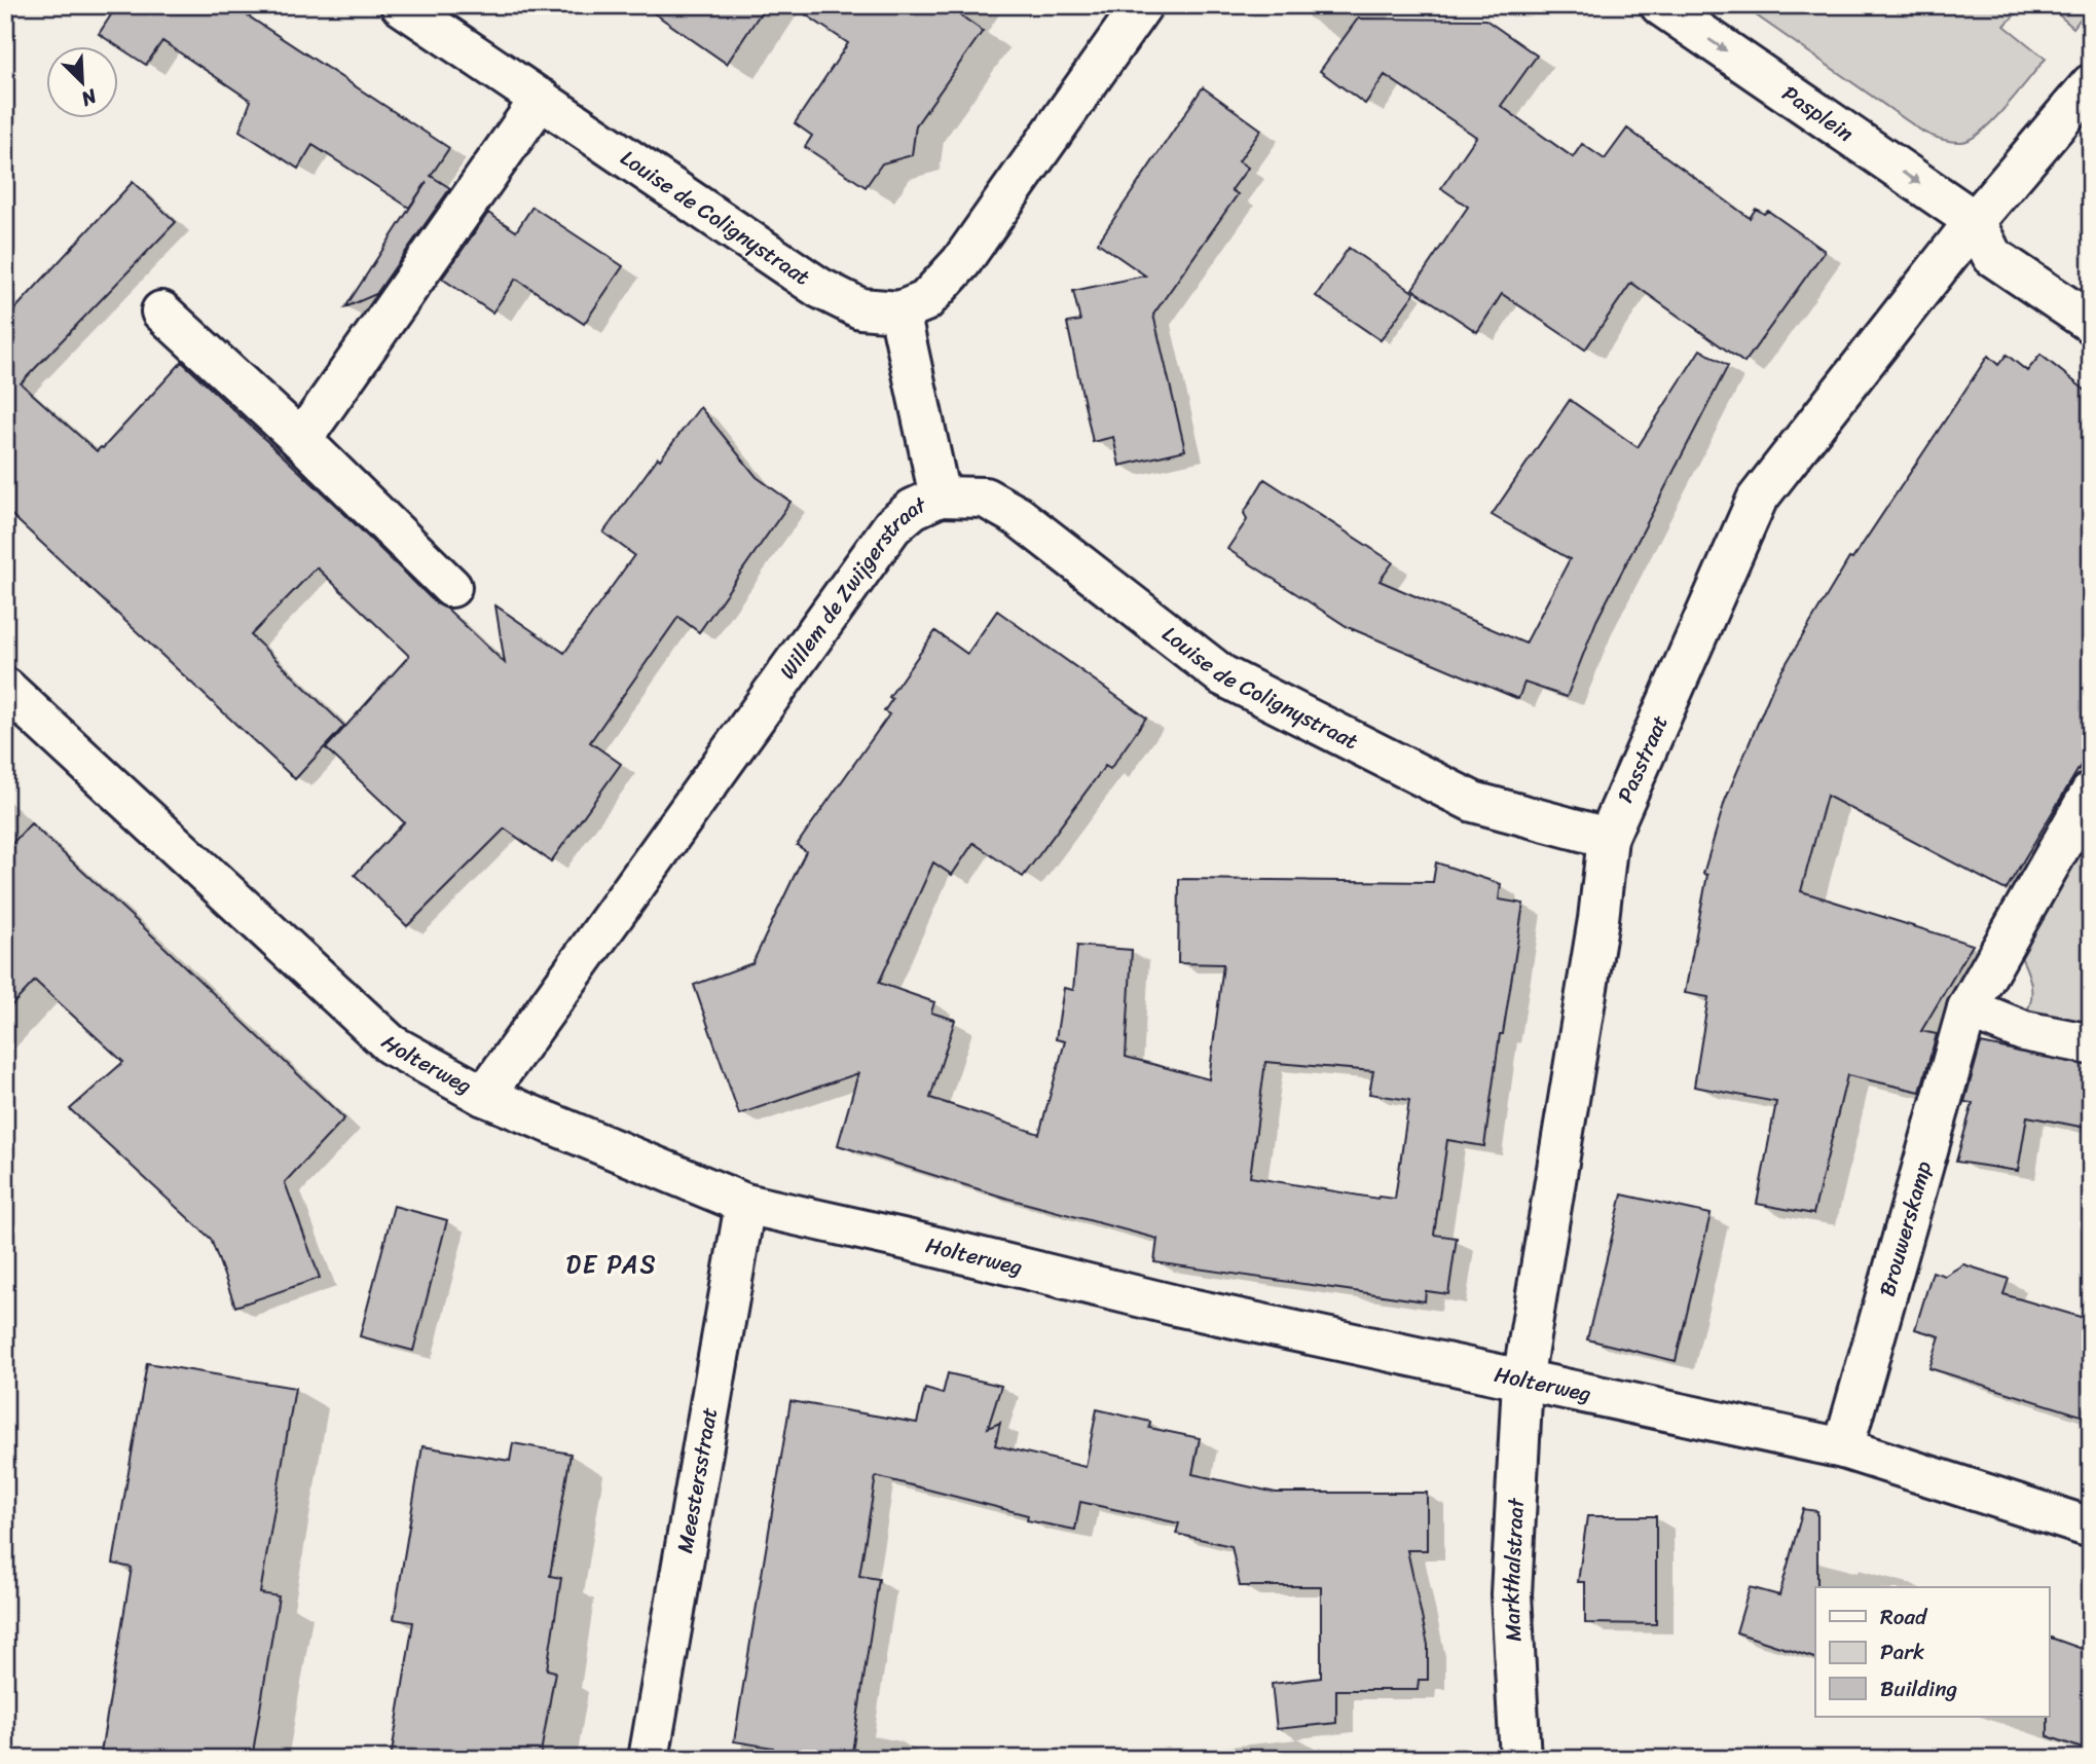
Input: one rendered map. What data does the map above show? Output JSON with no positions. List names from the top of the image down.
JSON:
{
  "streets": {
    "street": [
      "Pasplein",
      "Louise de Colignystraat",
      "Willem de Zwijgerstraat",
      "Passtraat",
      "Holterweg",
      "Brouwerskamp",
      "Meestersstraat",
      "Markthalstraat"
    ]
  },
  "crossings": [
    ["Pasplein", "Passtraat"],
    ["Louise de Colignystraat", "Willem de Zwijgerstraat"],
    ["Louise de Colignystraat", "Passtraat"],
    ["Willem de Zwijgerstraat", "Holterweg"],
    ["Passtraat", "Holterweg"],
    ["Passtraat", "Markthalstraat"],
    ["Holterweg", "Brouwerskamp"],
    ["Holterweg", "Meestersstraat"],
    ["Holterweg", "Markthalstraat"]
  ],
  "one_way": ["Pasplein"],
  "districts": ["DE PAS"],
  "legend": ["Road", "Park", "Building"],
  "north": "bottom right"
}
